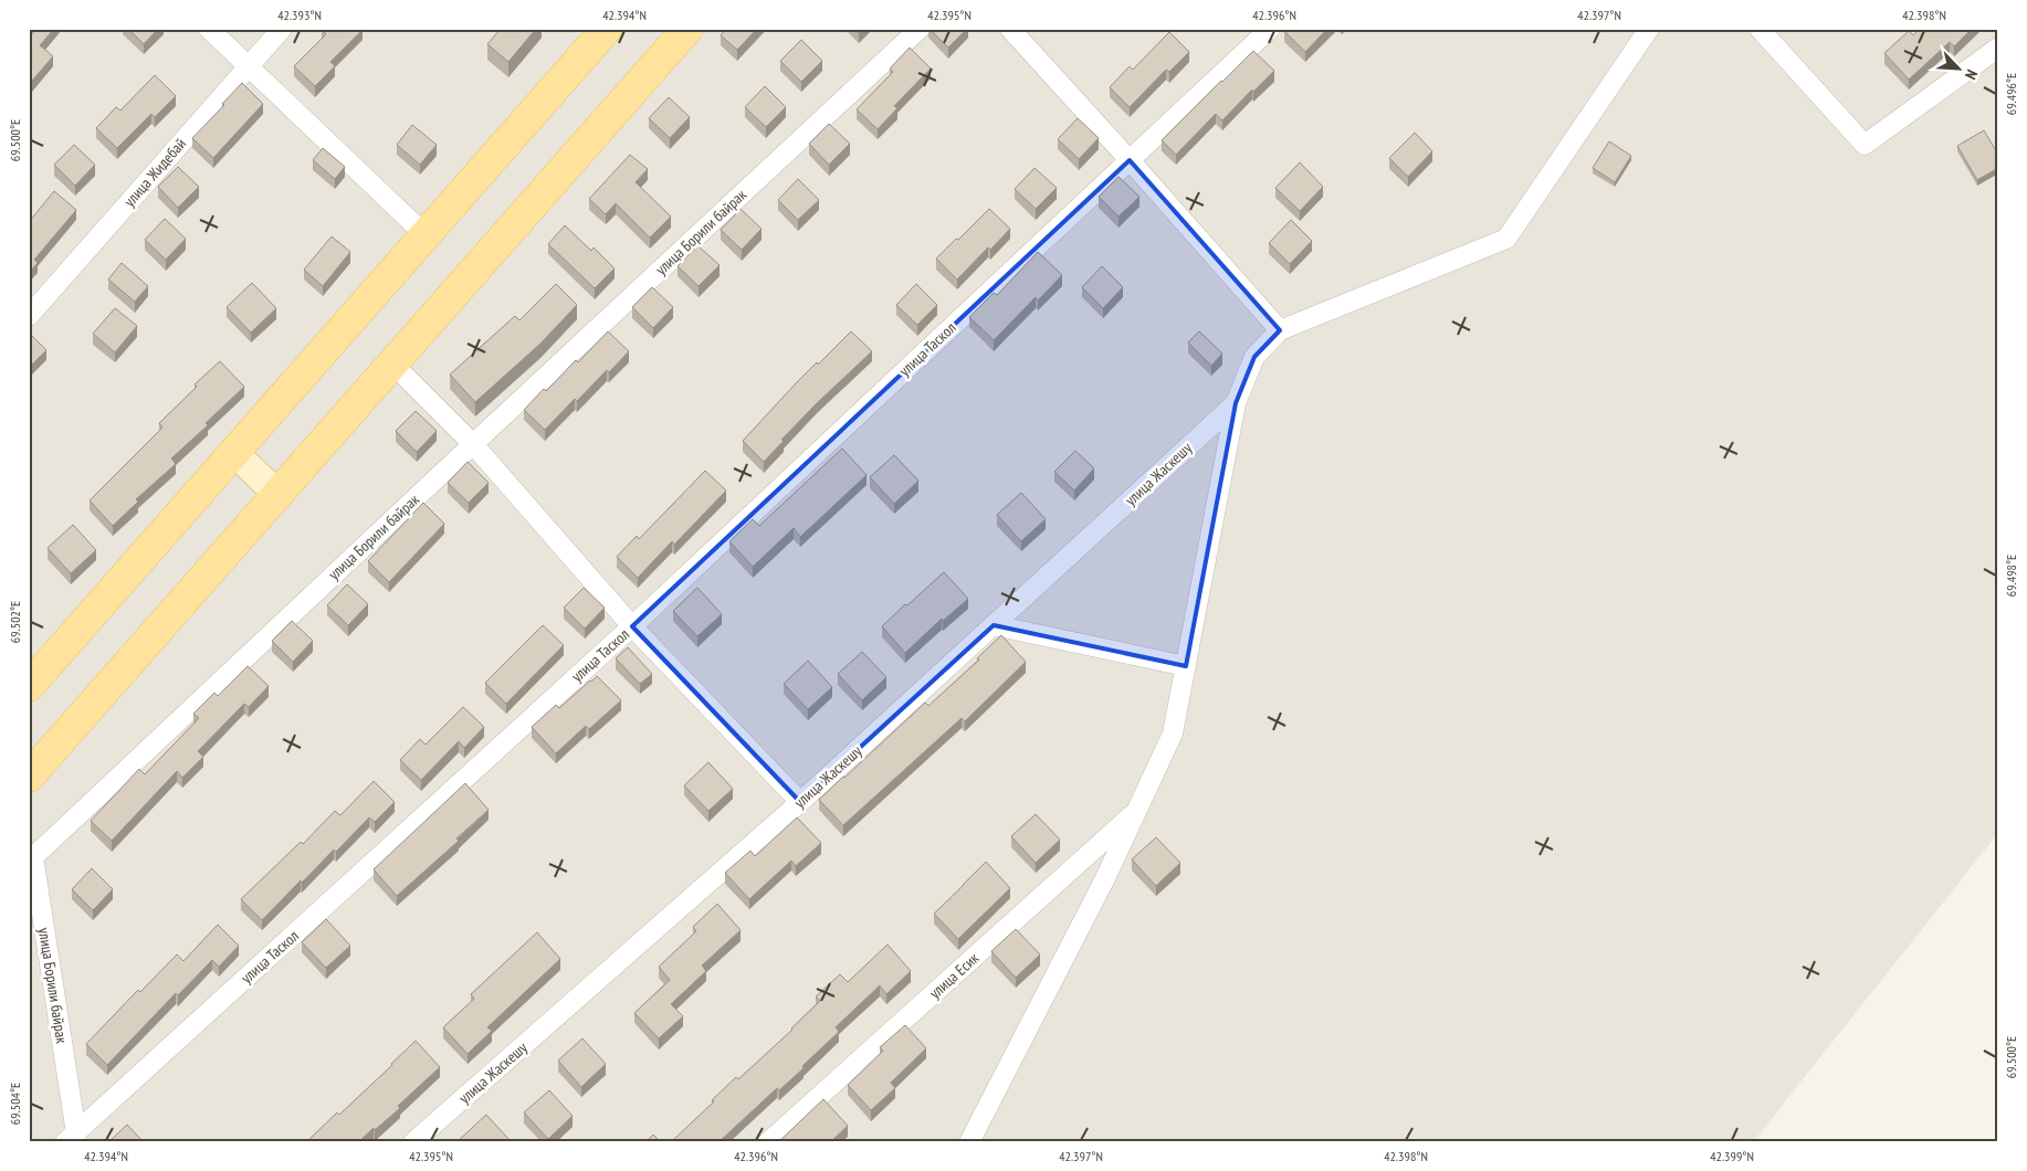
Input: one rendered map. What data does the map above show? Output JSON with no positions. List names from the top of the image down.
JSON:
{
  "streets": {
    "street": [
      "улица Жидебай",
      "улица Борили байрак",
      "улица Таскол",
      "улица Жаскешу",
      "улица Есик"
    ]
  },
  "crossings": [
    ["улица Борили байрак", "улица Таскол"]
  ],
  "north": "bottom right",
  "coordinates": [
    "42.393°N",
    "42.394°N",
    "42.395°N",
    "42.396°N",
    "42.397°N",
    "42.398°N",
    "69.496°E",
    "69.500°E",
    "69.498°E",
    "69.502°E",
    "69.504°E",
    "42.399°N"
  ]
}
